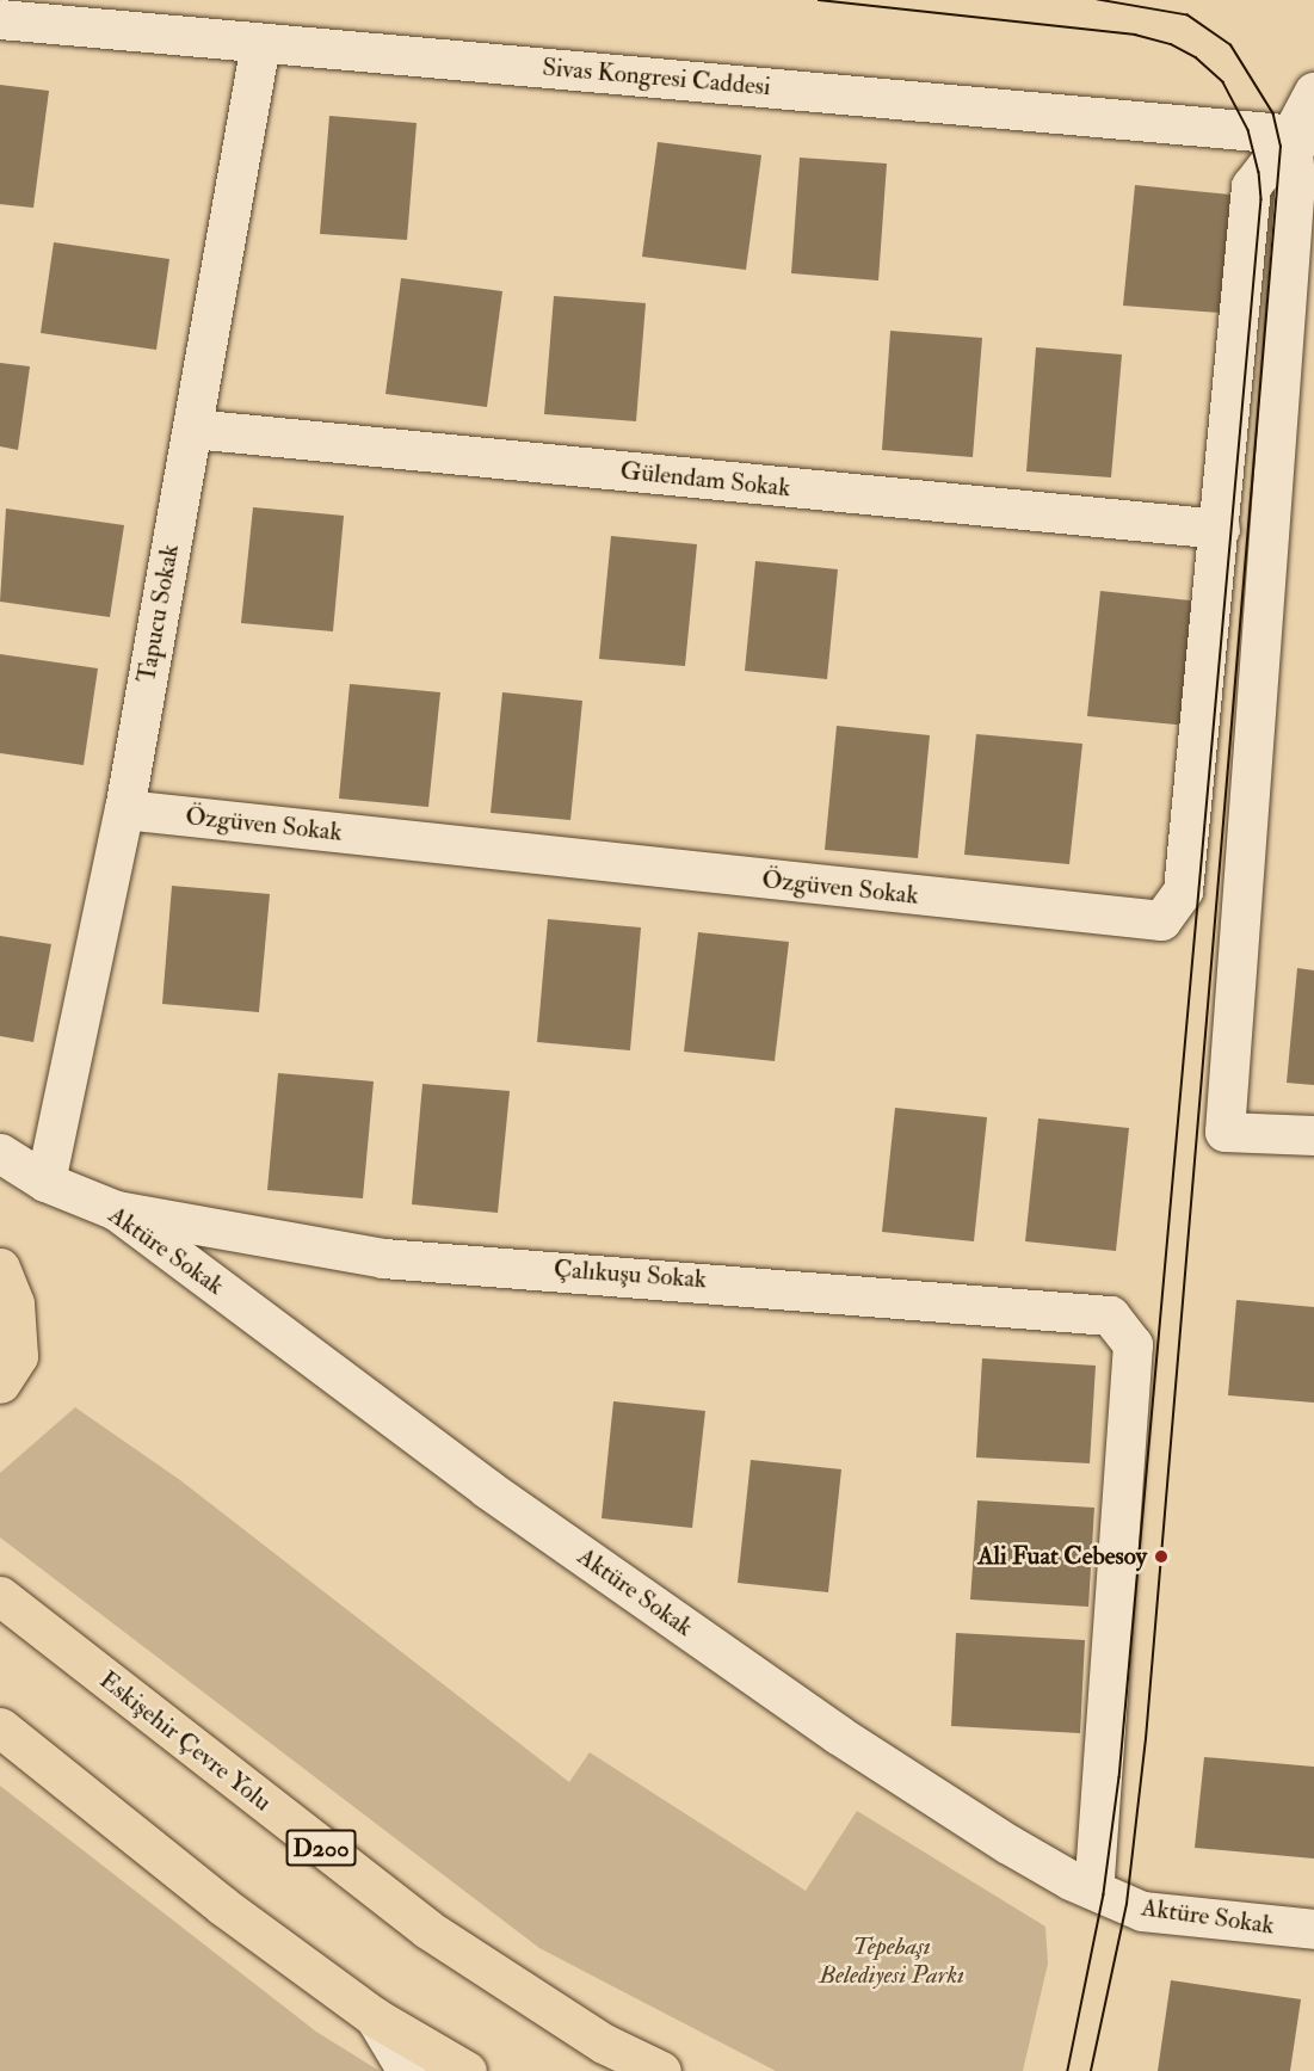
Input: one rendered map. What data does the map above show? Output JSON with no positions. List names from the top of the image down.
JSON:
{
  "streets": {
    "highway": ["Eskişehir Çevre Yolu", "D200"],
    "street": [
      "Sivas Kongresi Caddesi",
      "Gülendam Sokak",
      "Tapucu Sokak",
      "Özgüven Sokak",
      "Aktüre Sokak",
      "Çalıkuşu Sokak"
    ]
  },
  "crossings": [
    ["Sivas Kongresi Caddesi", "Tapucu Sokak"],
    ["Gülendam Sokak", "Tapucu Sokak"],
    ["Gülendam Sokak", "Özgüven Sokak"],
    ["Tapucu Sokak", "Özgüven Sokak"],
    ["Tapucu Sokak", "Aktüre Sokak"],
    ["Aktüre Sokak", "Çalıkuşu Sokak"]
  ],
  "parks": ["Tepebaşı Belediyesi Parkı"],
  "places": ["Ali Fuat Cebesoy"]
}
